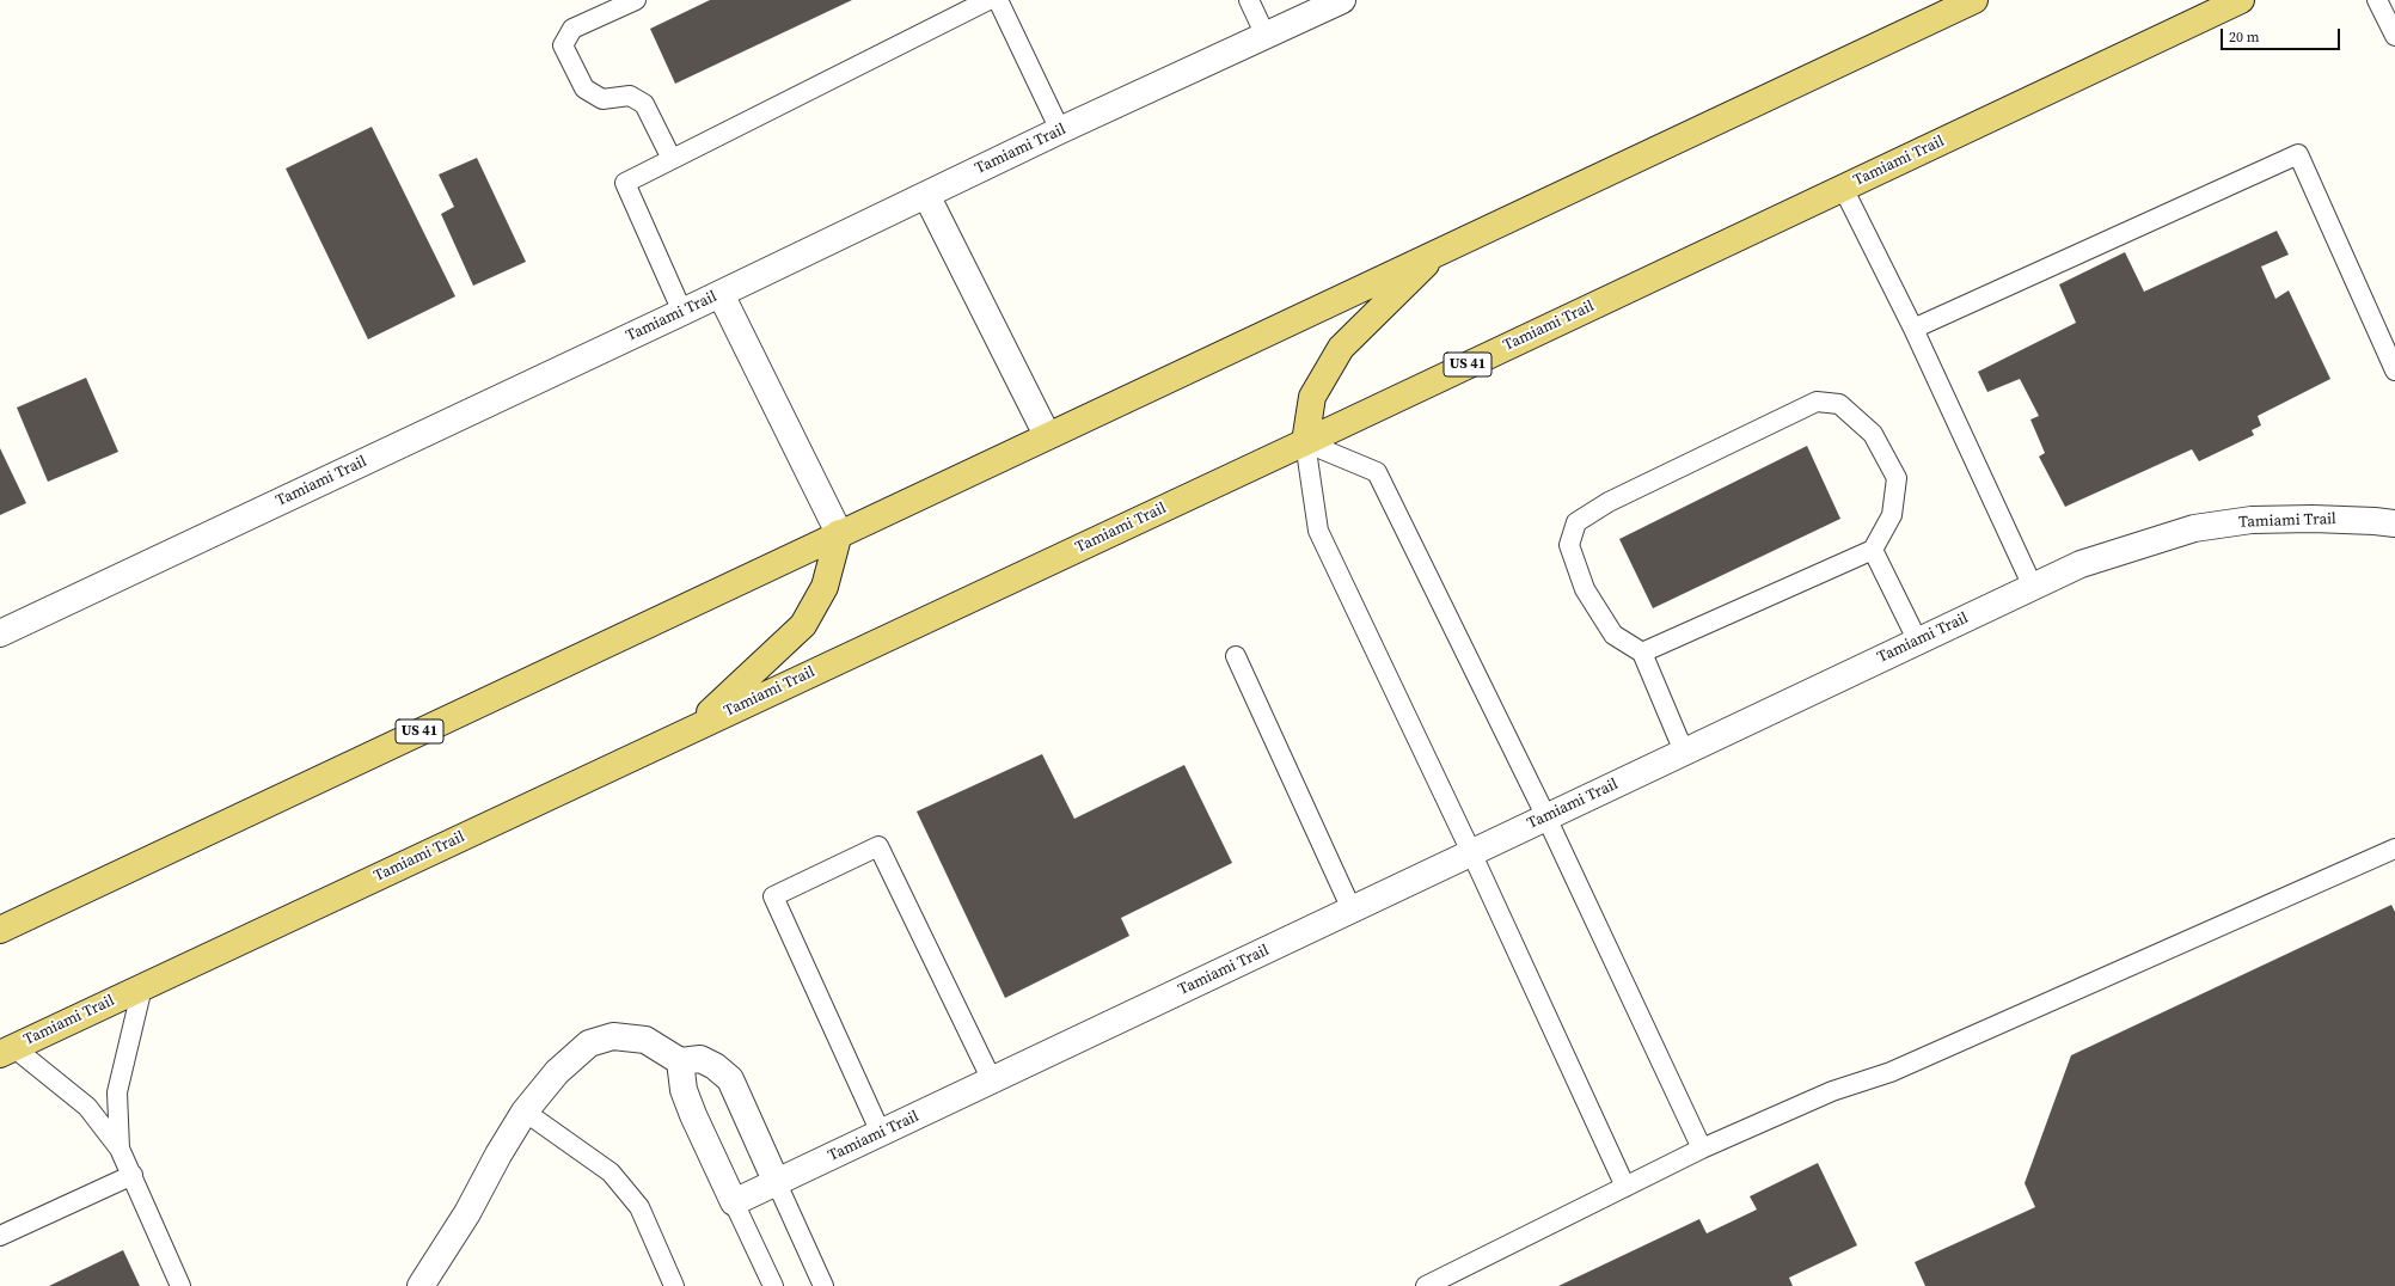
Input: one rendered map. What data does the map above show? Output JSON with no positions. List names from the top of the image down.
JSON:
{
  "streets": {
    "main road": ["Tamiami Trail", "US 41"]
  },
  "scale_bar": "20 m"
}
